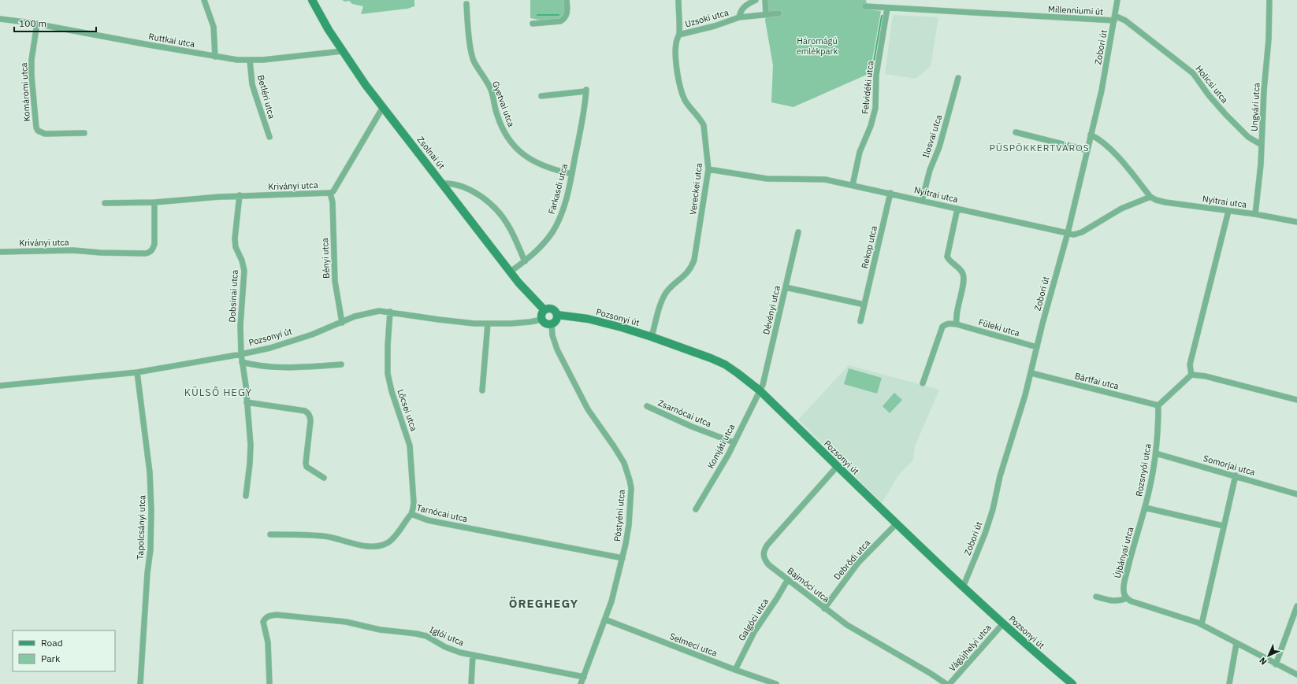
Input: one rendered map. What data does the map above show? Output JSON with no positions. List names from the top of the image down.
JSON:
{
  "streets": {
    "street": [
      "Millenniumi út",
      "Uzsoki utca",
      "Ruttkai utca",
      "Zobori út",
      "Holicsi utca",
      "Felvidéki utca",
      "Komáromi utca",
      "Betléri utca",
      "Gyetvai utca",
      "Ungvári utca",
      "Ilosvai utca",
      "Zsolnai út",
      "Kriványi utca",
      "Farkasdi utca",
      "Vereckei utca",
      "Nyitrai utca",
      "Rekop utca",
      "Bényi utca",
      "Dobsinai utca",
      "Dévényi utca",
      "Pozsonyi út",
      "Füleki utca",
      "Bártfai utca",
      "Lőcsei utca",
      "Zsarnócai utca",
      "Komjáti utca",
      "Somorjai utca",
      "Rozsnyói utca",
      "Tarnócai utca",
      "Pöstyéni utca",
      "Tapolcsányi utca",
      "Újbányai utca",
      "Debrődi utca",
      "Bajmóci utca",
      "Galgóci utca",
      "Iglói utca",
      "Selmeci utca",
      "Vágújhelyi utca"
    ]
  },
  "crossings": [
    ["Millenniumi út", "Zobori út"],
    ["Millenniumi út", "Holicsi utca"],
    ["Millenniumi út", "Felvidéki utca"],
    ["Uzsoki utca", "Vereckei utca"],
    ["Ruttkai utca", "Komáromi utca"],
    ["Ruttkai utca", "Betléri utca"],
    ["Ruttkai utca", "Zsolnai út"],
    ["Zobori út", "Holicsi utca"],
    ["Zobori út", "Nyitrai utca"],
    ["Zobori út", "Pozsonyi út"],
    ["Zobori út", "Füleki utca"],
    ["Zobori út", "Bártfai utca"],
    ["Holicsi utca", "Ungvári utca"],
    ["Felvidéki utca", "Nyitrai utca"],
    ["Gyetvai utca", "Farkasdi utca"],
    ["Ungvári utca", "Nyitrai utca"],
    ["Ilosvai utca", "Nyitrai utca"],
    ["Zsolnai út", "Kriványi utca"],
    ["Zsolnai út", "Farkasdi utca"],
    ["Zsolnai út", "Pozsonyi út"],
    ["Zsolnai út", "Pöstyéni utca"],
    ["Kriványi utca", "Bényi utca"],
    ["Kriványi utca", "Dobsinai utca"],
    ["Vereckei utca", "Nyitrai utca"],
    ["Vereckei utca", "Pozsonyi út"],
    ["Nyitrai utca", "Rekop utca"],
    ["Bényi utca", "Pozsonyi út"],
    ["Dobsinai utca", "Pozsonyi út"],
    ["Dévényi utca", "Pozsonyi út"],
    ["Dévényi utca", "Komjáti utca"],
    ["Pozsonyi út", "Lőcsei utca"],
    ["Pozsonyi út", "Komjáti utca"],
    ["Pozsonyi út", "Pöstyéni utca"],
    ["Pozsonyi út", "Tapolcsányi utca"],
    ["Pozsonyi út", "Debrődi utca"],
    ["Pozsonyi út", "Bajmóci utca"],
    ["Pozsonyi út", "Vágújhelyi utca"],
    ["Bártfai utca", "Rozsnyói utca"],
    ["Lőcsei utca", "Tarnócai utca"],
    ["Zsarnócai utca", "Komjáti utca"],
    ["Somorjai utca", "Rozsnyói utca"],
    ["Rozsnyói utca", "Újbányai utca"],
    ["Tarnócai utca", "Pöstyéni utca"],
    ["Pöstyéni utca", "Iglói utca"],
    ["Pöstyéni utca", "Selmeci utca"],
    ["Debrődi utca", "Bajmóci utca"],
    ["Bajmóci utca", "Galgóci utca"],
    ["Galgóci utca", "Selmeci utca"]
  ],
  "districts": ["PÜSPÖKKERTVÁROS", "KÜLSŐ HEGY", "ÖREGHEGY"],
  "parks": ["Háromágú emlékpark"],
  "legend": ["Road", "Park"],
  "scale_bar": "100 m",
  "north": "bottom left"
}
